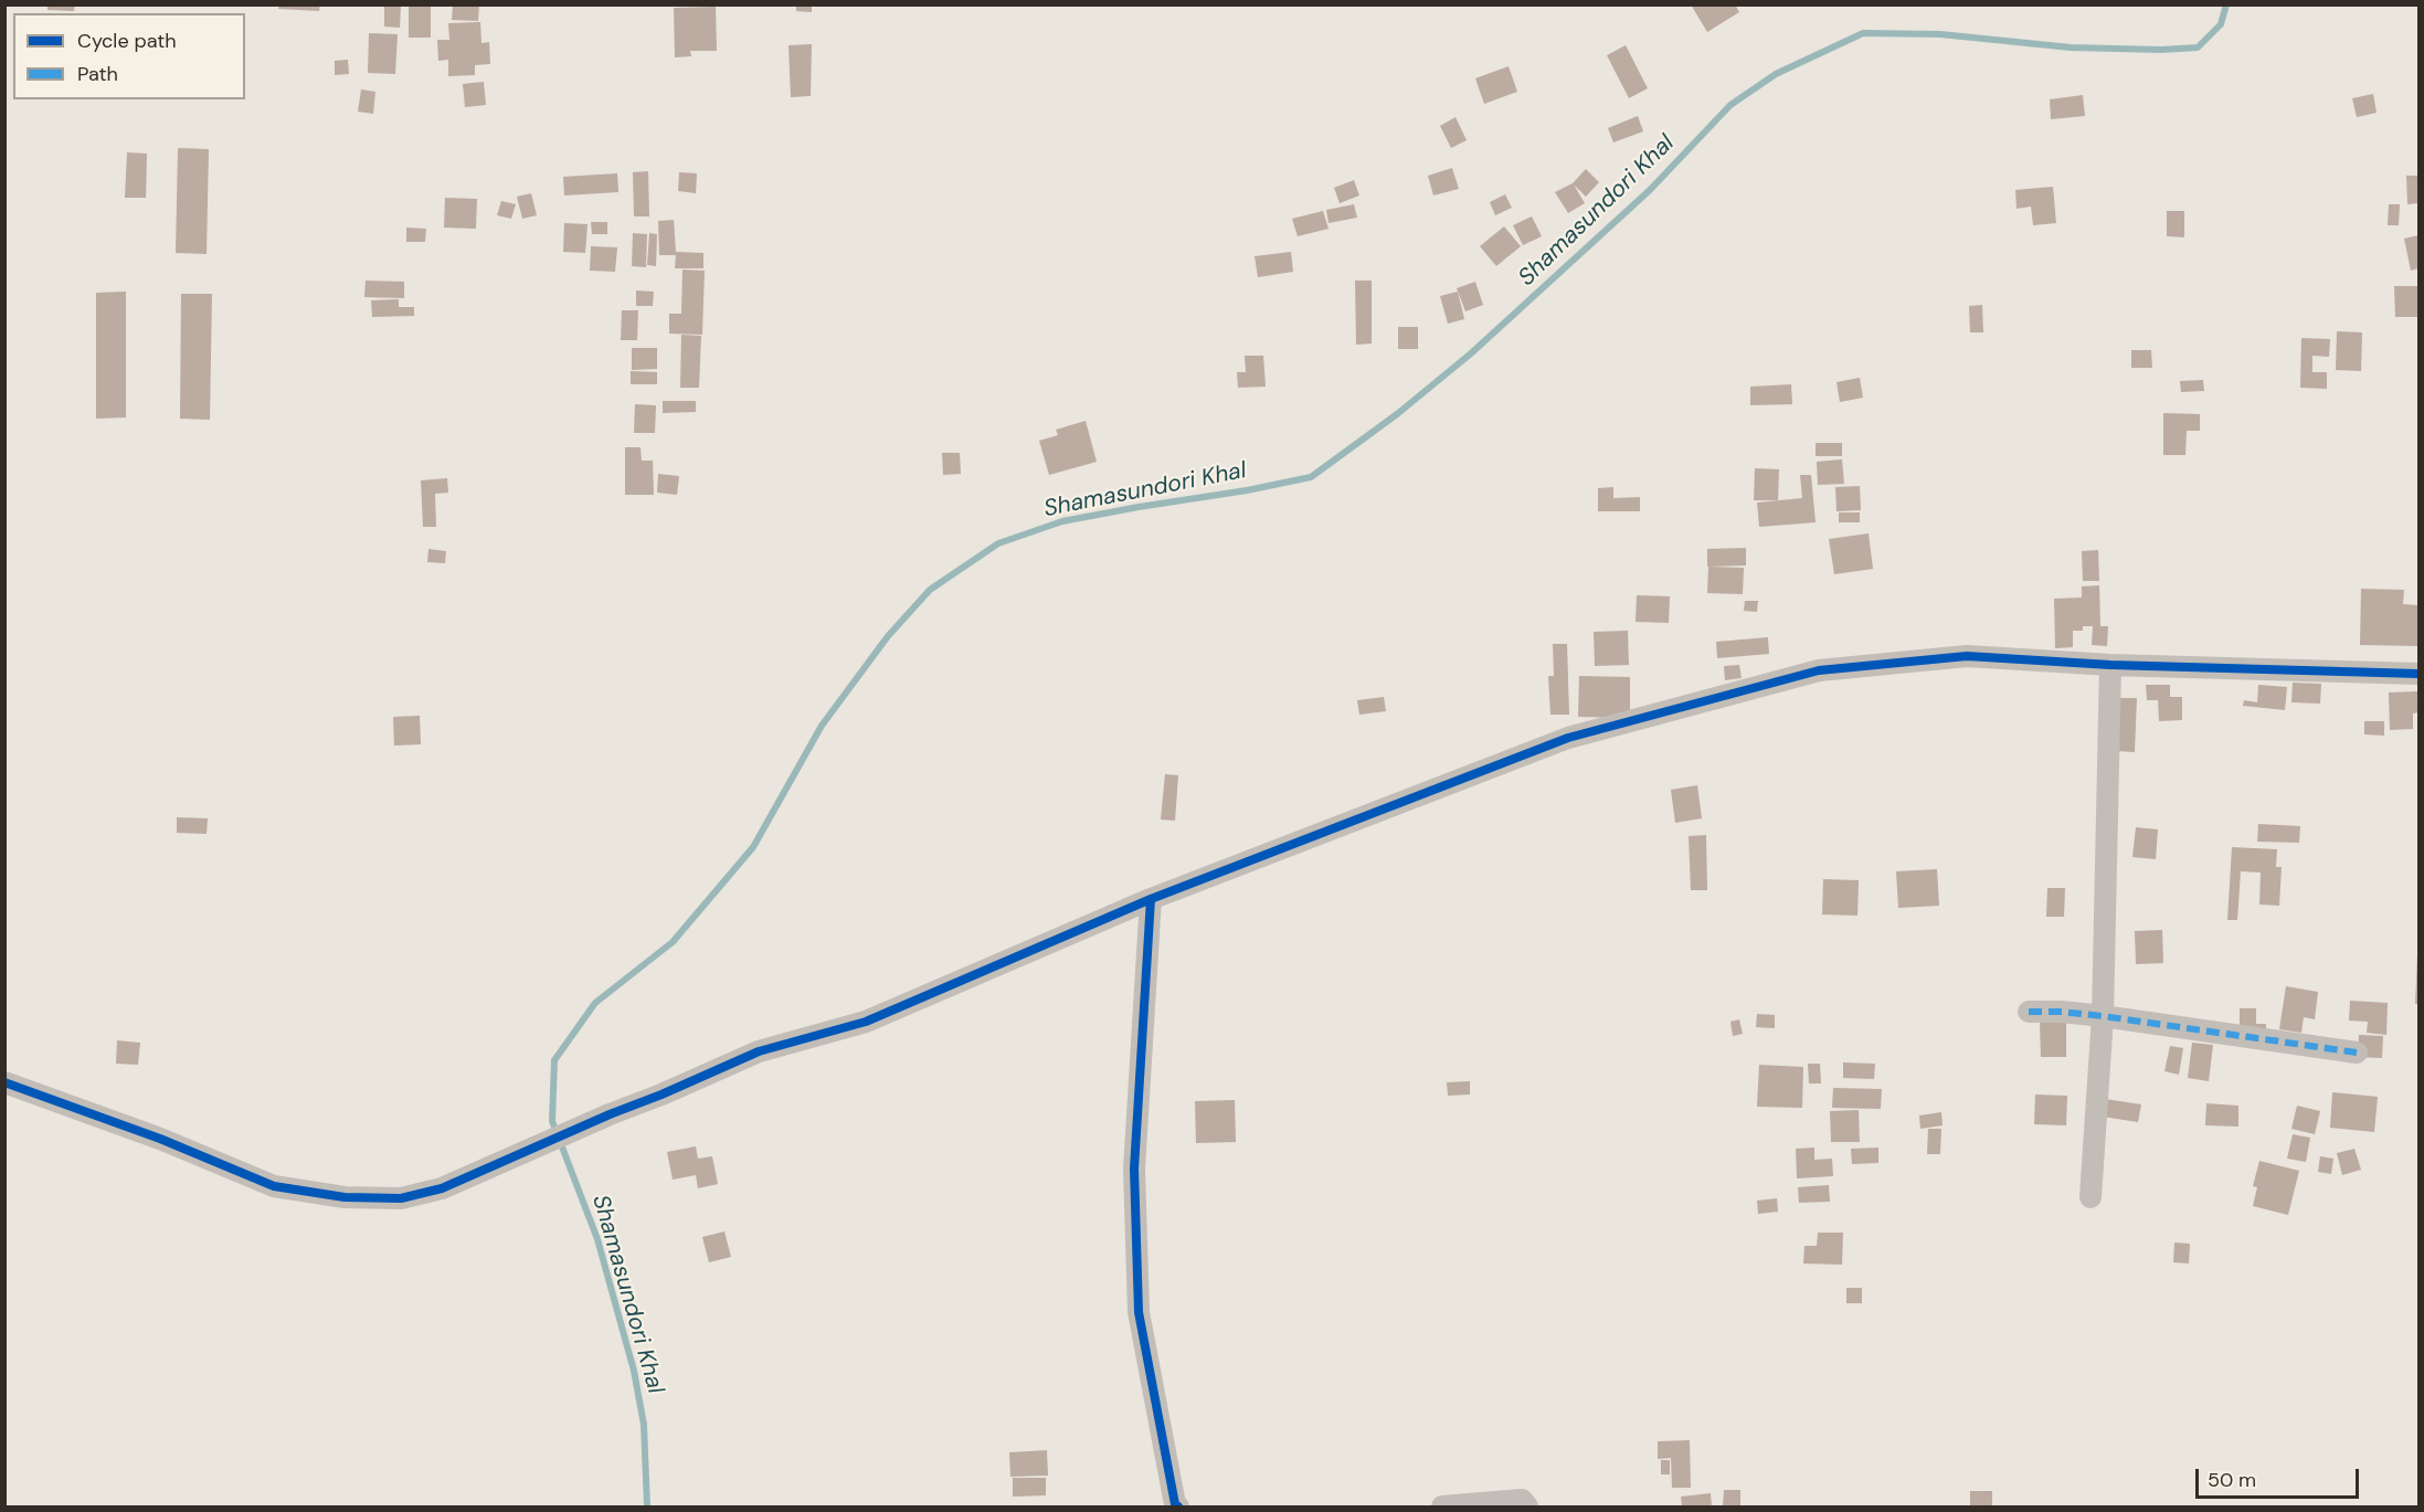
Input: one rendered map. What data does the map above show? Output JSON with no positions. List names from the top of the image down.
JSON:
{
  "water": ["Shamasundori Khal"],
  "legend": ["Cycle path", "Path"],
  "scale_bar": "50 m"
}
